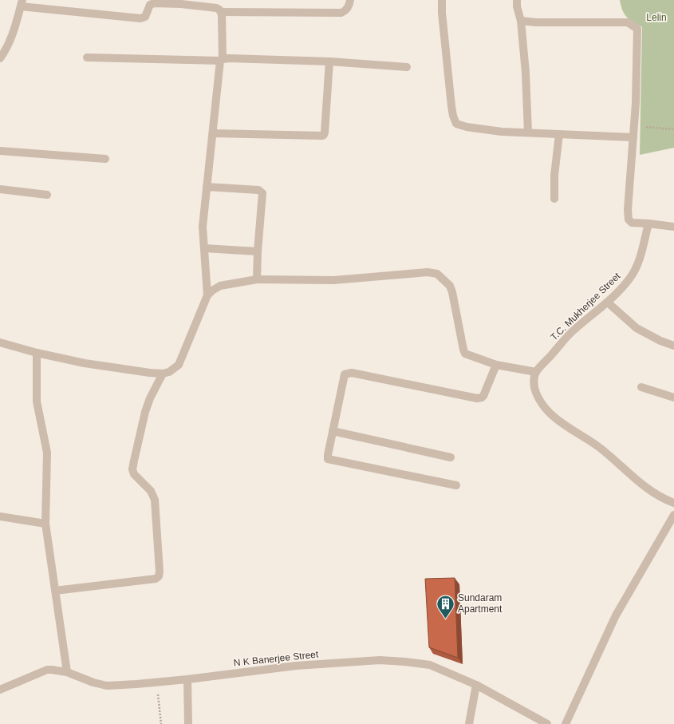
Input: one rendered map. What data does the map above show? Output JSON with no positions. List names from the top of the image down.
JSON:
{
  "streets": {
    "street": ["T.C. Mukherjee Street", "N K Banerjee Street"]
  },
  "parks": ["Lelin"],
  "places": {
    "building": ["Sundaram Apartment"]
  }
}
